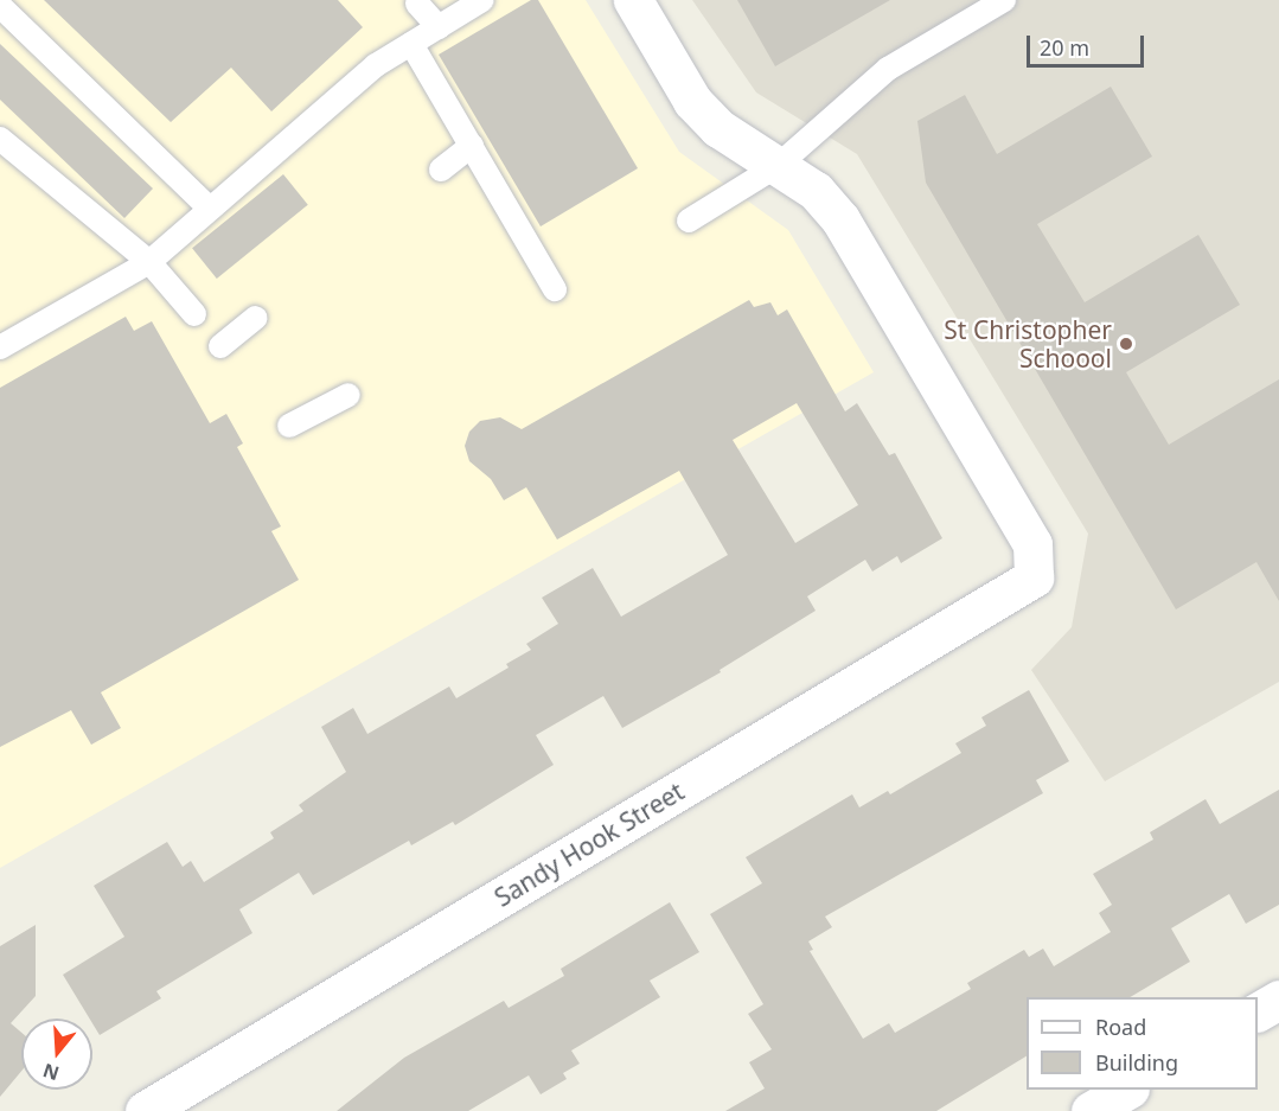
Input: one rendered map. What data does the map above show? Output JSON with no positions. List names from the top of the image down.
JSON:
{
  "streets": {
    "street": ["Sandy Hook Street"]
  },
  "places": ["St Christopher Schoool"],
  "legend": ["Road", "Building"],
  "scale_bar": "20 m",
  "north": "bottom"
}
